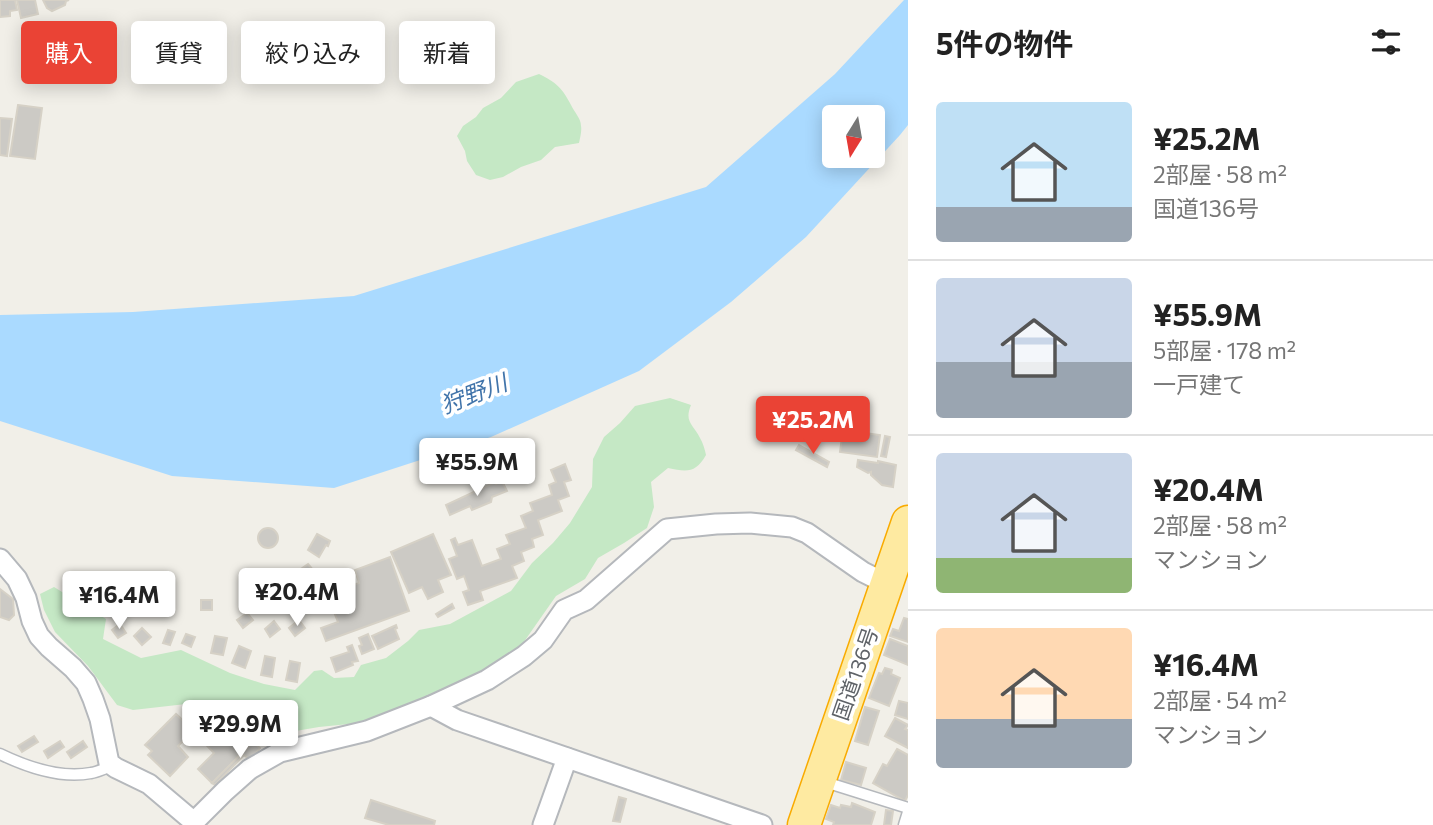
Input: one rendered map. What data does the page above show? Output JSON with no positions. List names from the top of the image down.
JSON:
{
  "streets": {
    "highway": ["国道136号"]
  },
  "water": ["狩野川"],
  "north": "bottom",
  "page": {
    "heading": "5件の物件",
    "chip": [
      "購入",
      "賃貸",
      "絞り込み",
      "新着"
    ],
    "list": [
      {
        "name": "¥25.2M",
        "note": "2部屋 · 58 m² · 国道136号"
      },
      {
        "name": "¥55.9M",
        "note": "5部屋 · 178 m² · 一戸建て"
      },
      {
        "name": "¥20.4M",
        "note": "2部屋 · 58 m² · マンション"
      },
      {
        "name": "¥16.4M",
        "note": "2部屋 · 54 m² · マンション"
      }
    ],
    "price": [
      "¥25.2M",
      "¥55.9M",
      "¥20.4M",
      "¥16.4M",
      "¥29.9M"
    ]
  }
}
